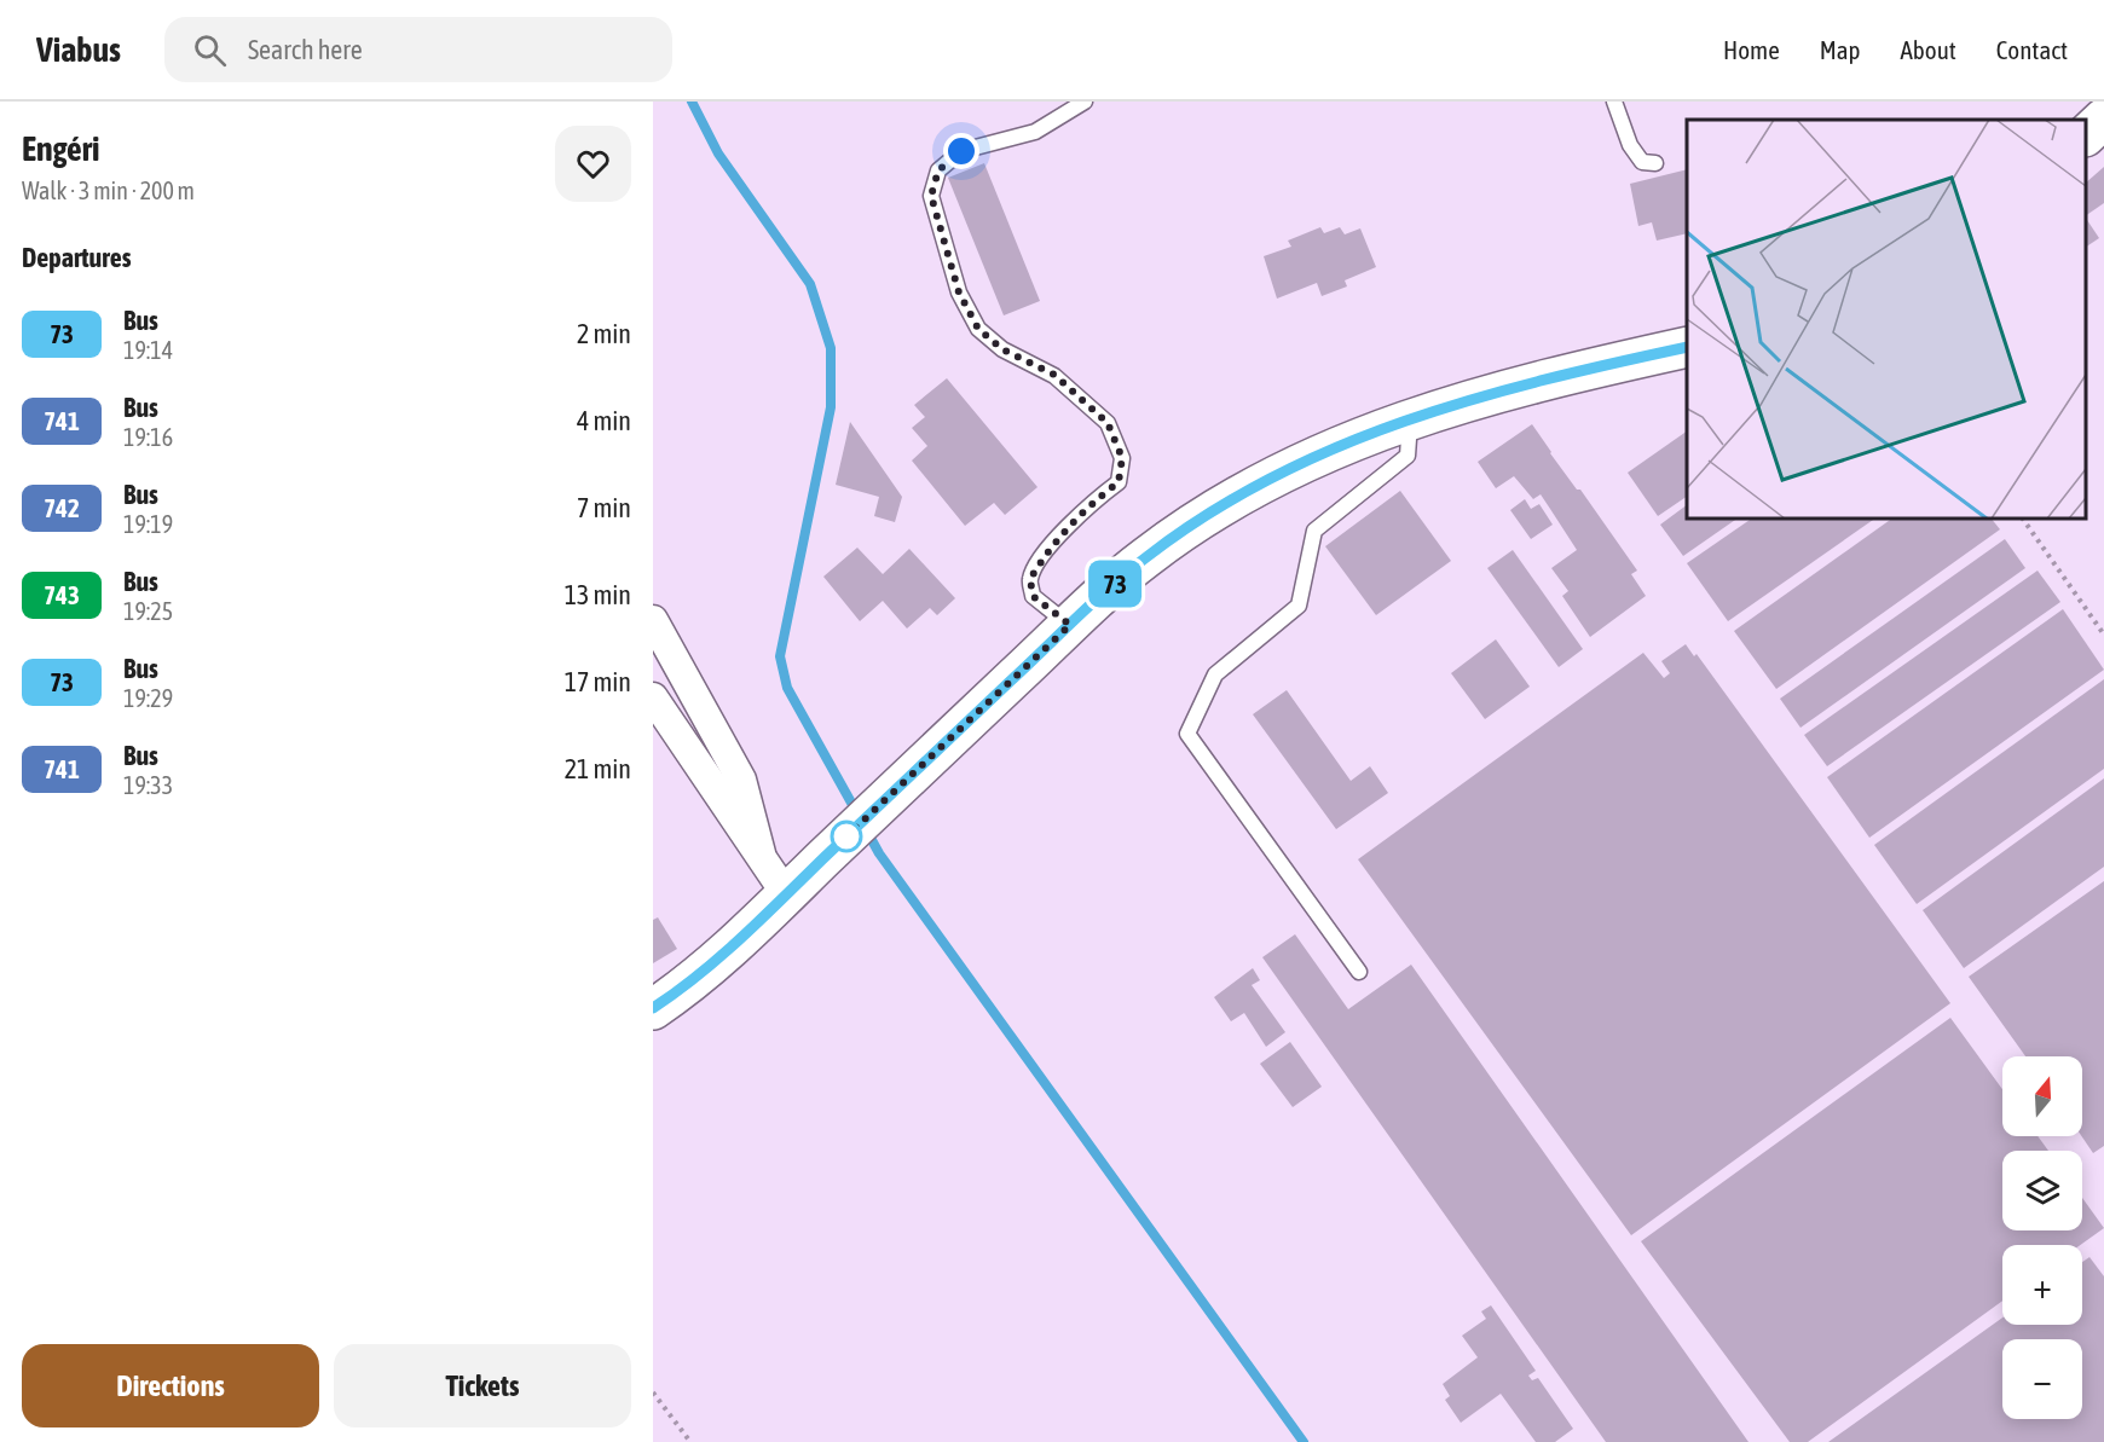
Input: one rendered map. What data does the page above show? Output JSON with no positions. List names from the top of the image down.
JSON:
{
  "lines": ["bus line 73"],
  "north": "top",
  "page": {
    "header": "Viabus",
    "search": "Search here",
    "nav": [
      "Home",
      "Map",
      "About",
      "Contact"
    ],
    "heading": [
      ["Engéri", "Walk · 3 min · 200 m"],
      "Departures"
    ],
    "on_map": "73",
    "list": [
      {
        "mark": "73",
        "name": "Bus",
        "note": "19:14",
        "value": "2 min"
      },
      {
        "mark": "741",
        "name": "Bus",
        "note": "19:16",
        "value": "4 min"
      },
      {
        "mark": "742",
        "name": "Bus",
        "note": "19:19",
        "value": "7 min"
      },
      {
        "mark": "743",
        "name": "Bus",
        "note": "19:25",
        "value": "13 min"
      },
      {
        "mark": "73",
        "name": "Bus",
        "note": "19:29",
        "value": "17 min"
      },
      {
        "mark": "741",
        "name": "Bus",
        "note": "19:33",
        "value": "21 min"
      }
    ],
    "map_buttons": ["+", "−"],
    "buttons": ["Directions", "Tickets"]
  }
}
